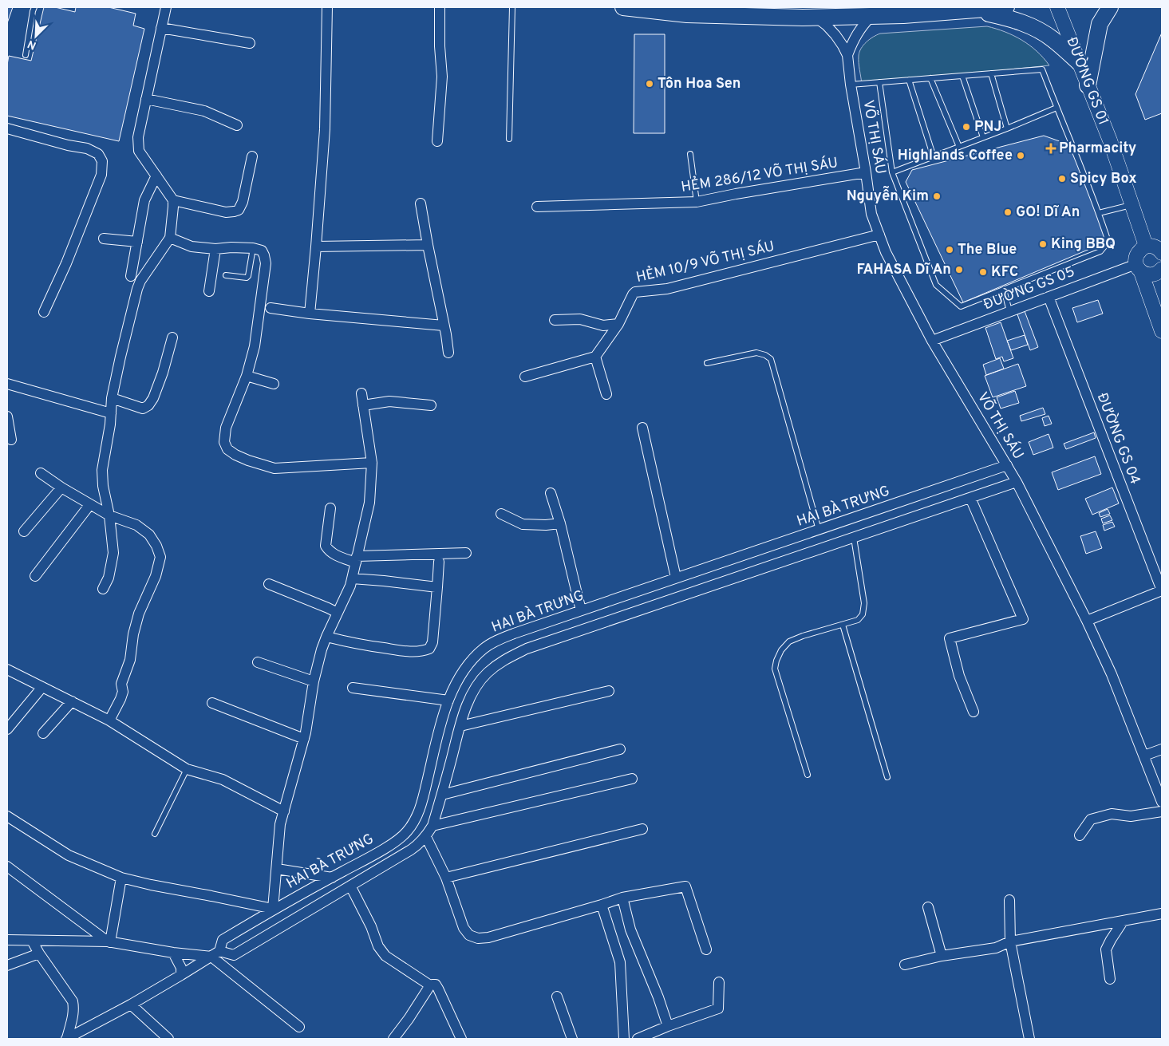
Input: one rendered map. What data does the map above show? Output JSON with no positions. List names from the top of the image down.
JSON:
{
  "streets": {
    "street": [
      "ĐƯỜNG GS 01",
      "VÕ THỊ SÁU",
      "HẺM 286/12 VÕ THỊ SÁU",
      "HẺM 10/9 VÕ THỊ SÁU",
      "ĐƯỜNG GS 05",
      "ĐƯỜNG GS 04",
      "HAI BÀ TRƯNG"
    ]
  },
  "crossings": [
    ["VÕ THỊ SÁU", "HẺM 286/12 VÕ THỊ SÁU"],
    ["VÕ THỊ SÁU", "HẺM 10/9 VÕ THỊ SÁU"],
    ["VÕ THỊ SÁU", "ĐƯỜNG GS 05"],
    ["VÕ THỊ SÁU", "HAI BÀ TRƯNG"],
    ["ĐƯỜNG GS 05", "ĐƯỜNG GS 04"]
  ],
  "places": {
    "other": [
      "Tôn Hoa Sen",
      "PNJ",
      "Highlands Coffee",
      "Spicy Box",
      "Nguyễn Kim",
      "GO! Dĩ An",
      "King BBQ",
      "The Blue",
      "FAHASA Dĩ An",
      "KFC"
    ],
    "health": ["Pharmacity"]
  },
  "north": "bottom left"
}
